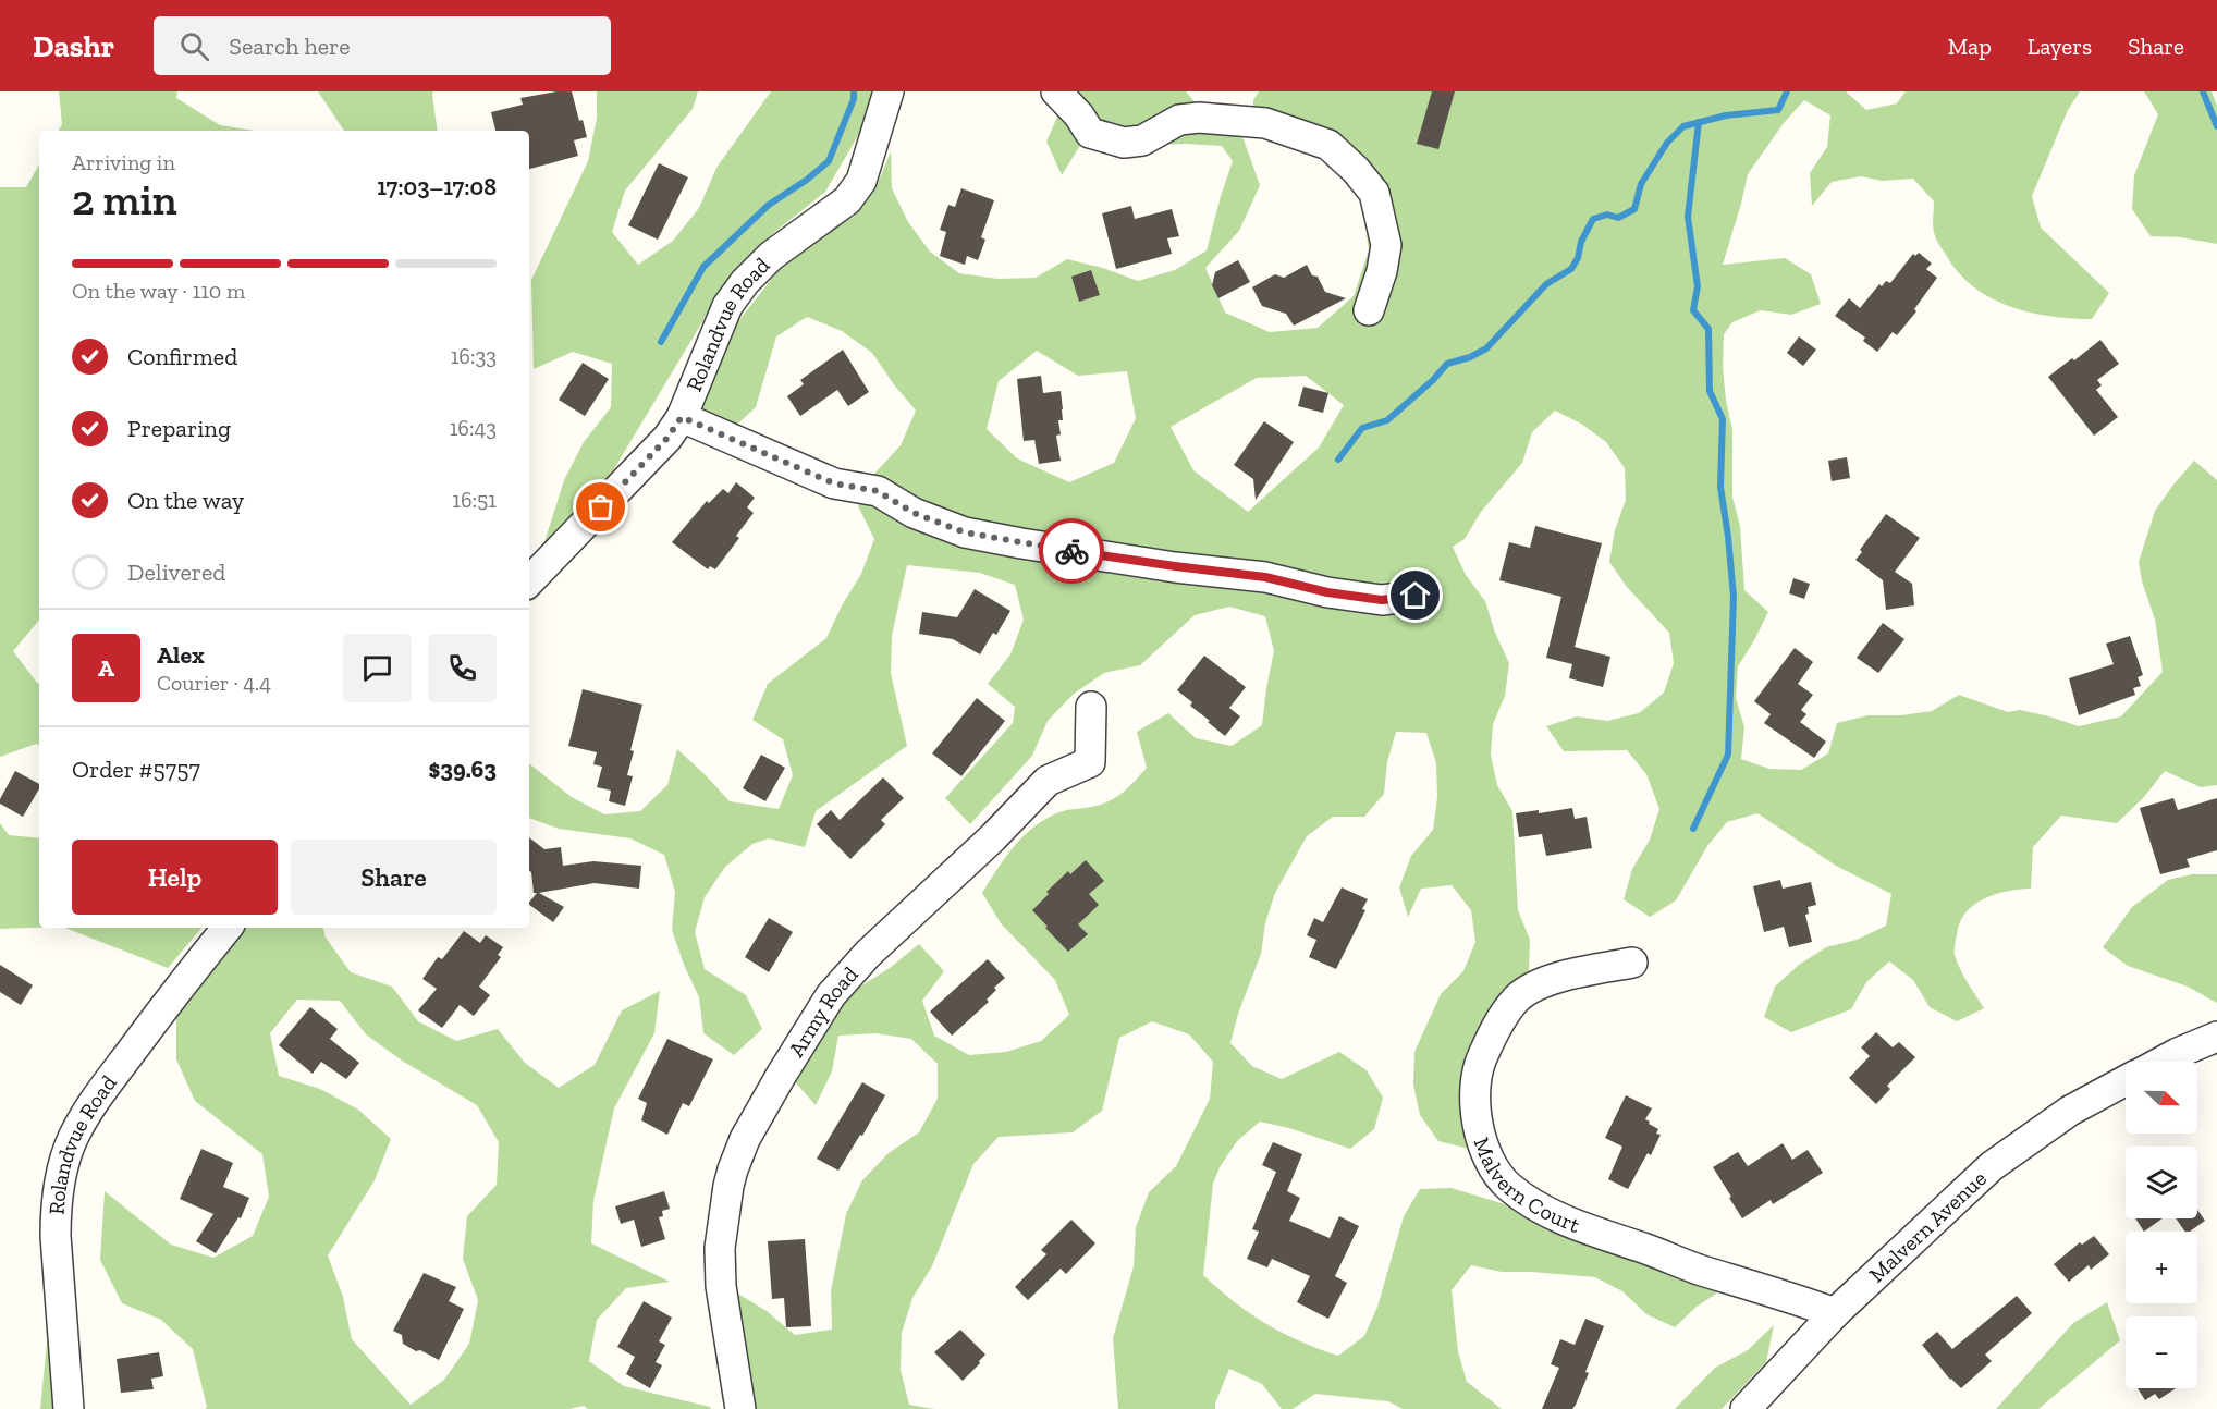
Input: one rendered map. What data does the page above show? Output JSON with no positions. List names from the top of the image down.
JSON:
{
  "streets": {
    "street": [
      "Rolandvue Road",
      "Army Road",
      "Malvern Court",
      "Malvern Avenue"
    ]
  },
  "crossings": [
    ["Malvern Court", "Malvern Avenue"]
  ],
  "north": "right",
  "page": {
    "header": "Dashr",
    "search": "Search here",
    "nav": ["Map", "Layers", "Share"],
    "heading": ["2 min", "Arriving in", "17:03–17:08"],
    "panel": [
      "Alex",
      "Courier · 4.4",
      "Order #5757",
      "$39.63"
    ],
    "bar": "On the way · 110 m",
    "list": [
      ["Confirmed", "16:33"],
      ["Preparing", "16:43"],
      ["On the way", "16:51"],
      "Delivered"
    ],
    "round": "A",
    "buttons": ["Help", "Share"],
    "map_buttons": ["+", "−"]
  }
}
